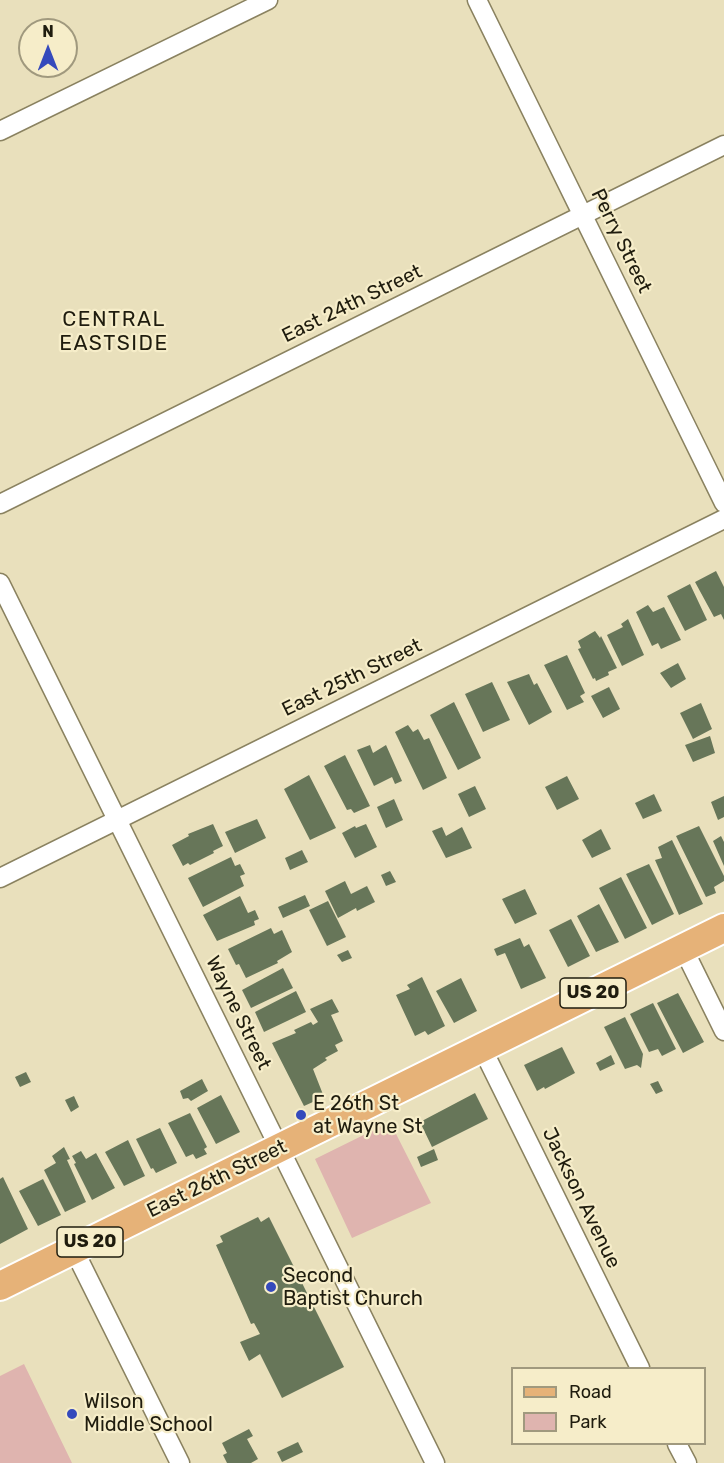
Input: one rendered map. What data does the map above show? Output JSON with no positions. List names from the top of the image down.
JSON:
{
  "streets": {
    "main road": ["US 20", "East 26th Street"],
    "street": [
      "Perry Street",
      "East 24th Street",
      "East 25th Street",
      "Wayne Street",
      "Jackson Avenue"
    ]
  },
  "crossings": [
    ["Perry Street", "East 24th Street"],
    ["East 25th Street", "Wayne Street"],
    ["Wayne Street", "East 26th Street"],
    ["East 26th Street", "Jackson Avenue"]
  ],
  "districts": ["CENTRAL EASTSIDE"],
  "places": ["E 26th St at Wayne St", "Second Baptist Church", "Wilson Middle School"],
  "legend": ["Road", "Park"],
  "north": "top"
}
